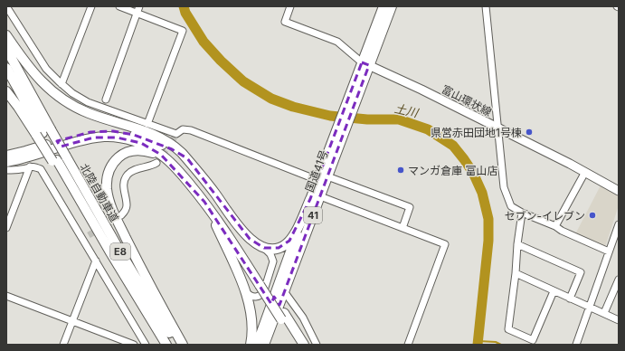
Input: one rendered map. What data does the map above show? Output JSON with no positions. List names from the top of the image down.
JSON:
{
  "streets": {
    "highway": [
      "国道41号",
      "北陸自動車道",
      "41",
      "E8"
    ],
    "main road": ["富山環状線"]
  },
  "crossings": [
    ["富山環状線", "国道41号"]
  ],
  "water": ["土川"],
  "places": ["県営赤田団地1号棟", "マンガ倉庫 富山店", "セブン-イレブン"]
}
